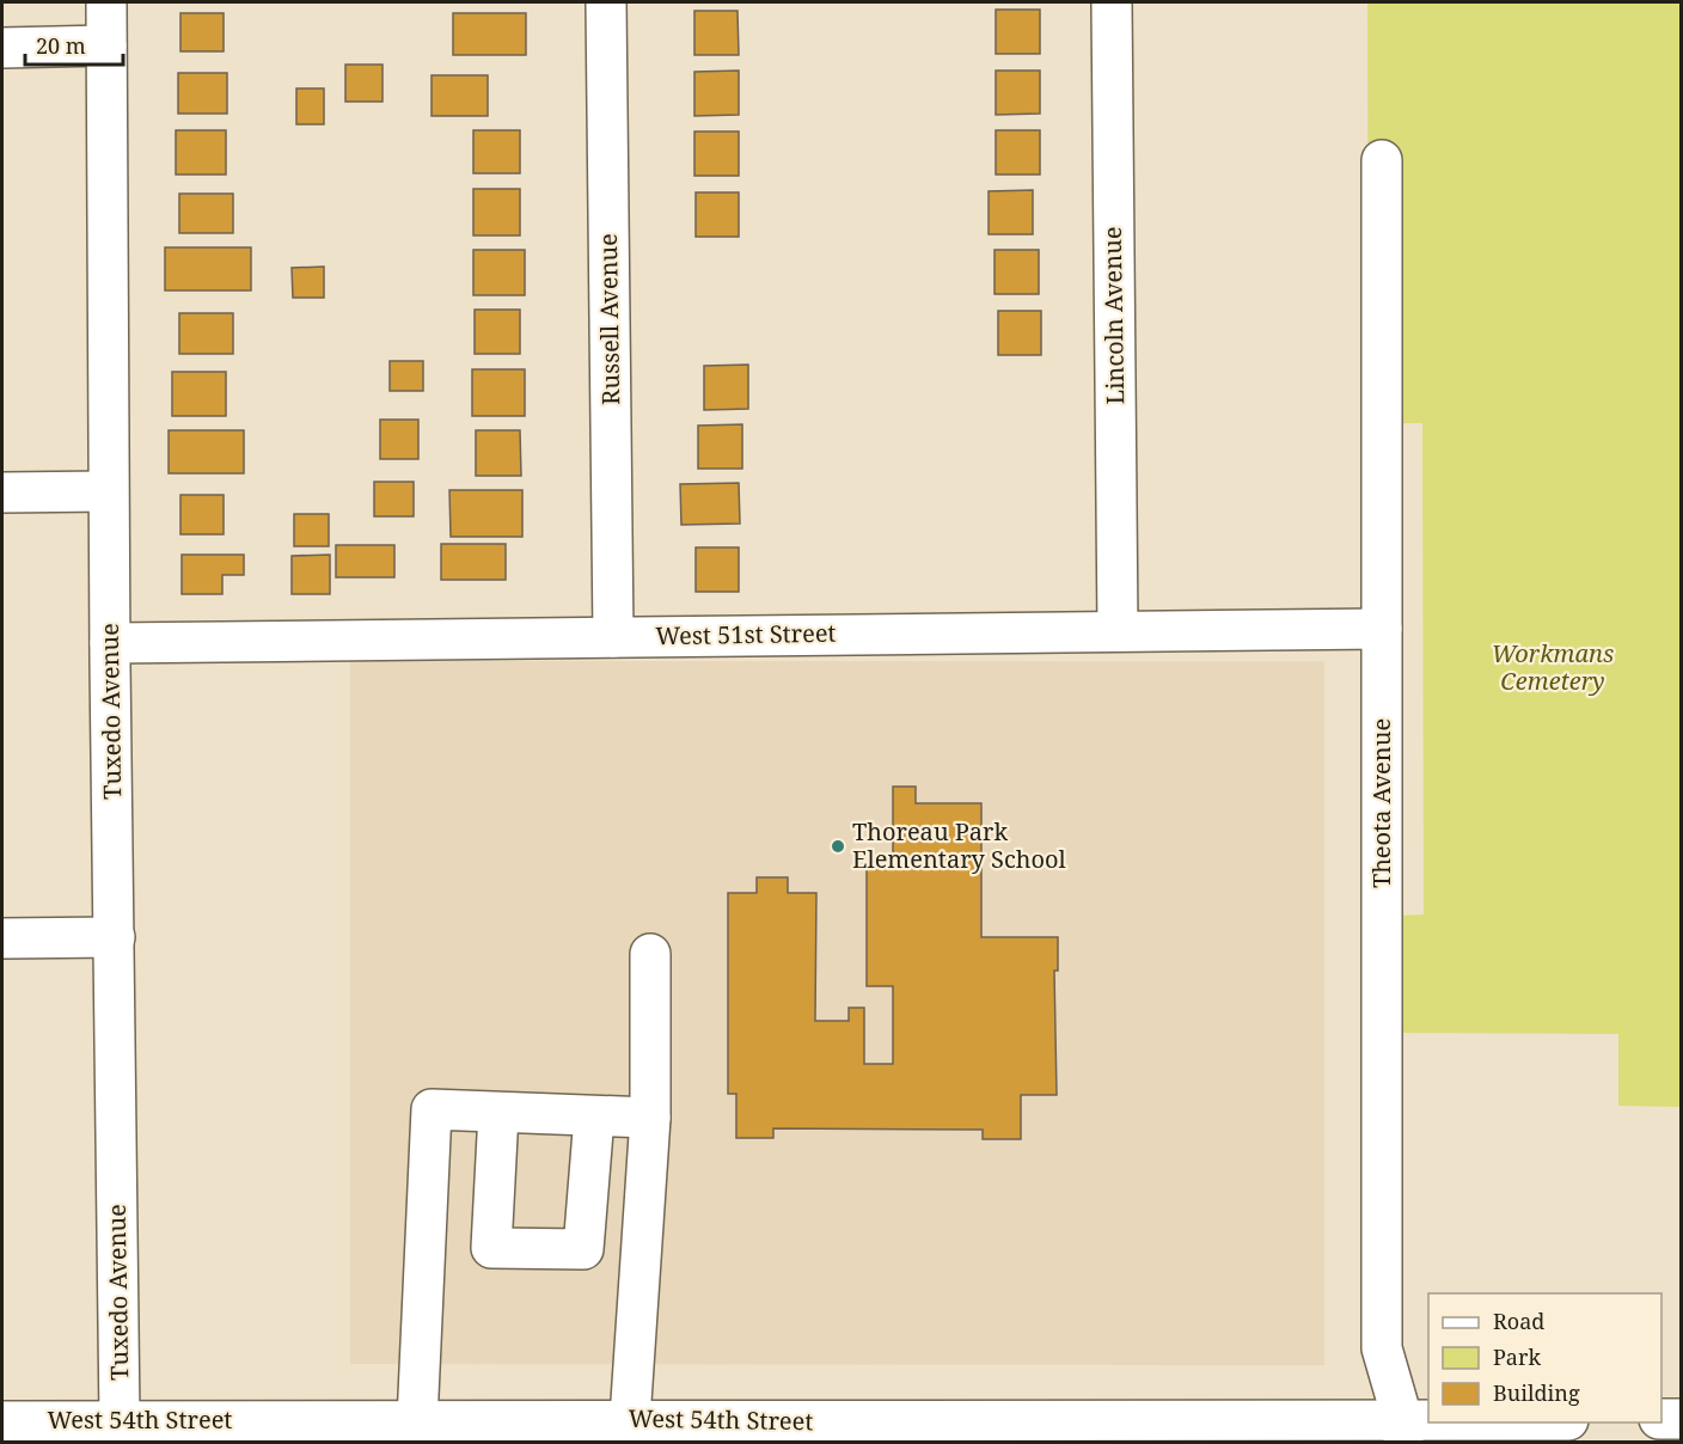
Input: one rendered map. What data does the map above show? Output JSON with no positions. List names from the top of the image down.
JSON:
{
  "streets": {
    "street": [
      "Lincoln Avenue",
      "Russell Avenue",
      "West 51st Street",
      "Tuxedo Avenue",
      "Theota Avenue",
      "West 54th Street"
    ]
  },
  "crossings": [
    ["Lincoln Avenue", "West 51st Street"],
    ["Russell Avenue", "West 51st Street"],
    ["West 51st Street", "Tuxedo Avenue"],
    ["West 51st Street", "Theota Avenue"],
    ["Tuxedo Avenue", "West 54th Street"],
    ["Theota Avenue", "West 54th Street"]
  ],
  "parks": ["Workmans Cemetery"],
  "places": ["Thoreau Park Elementary School"],
  "legend": ["Road", "Park", "Building"],
  "scale_bar": "20 m"
}
